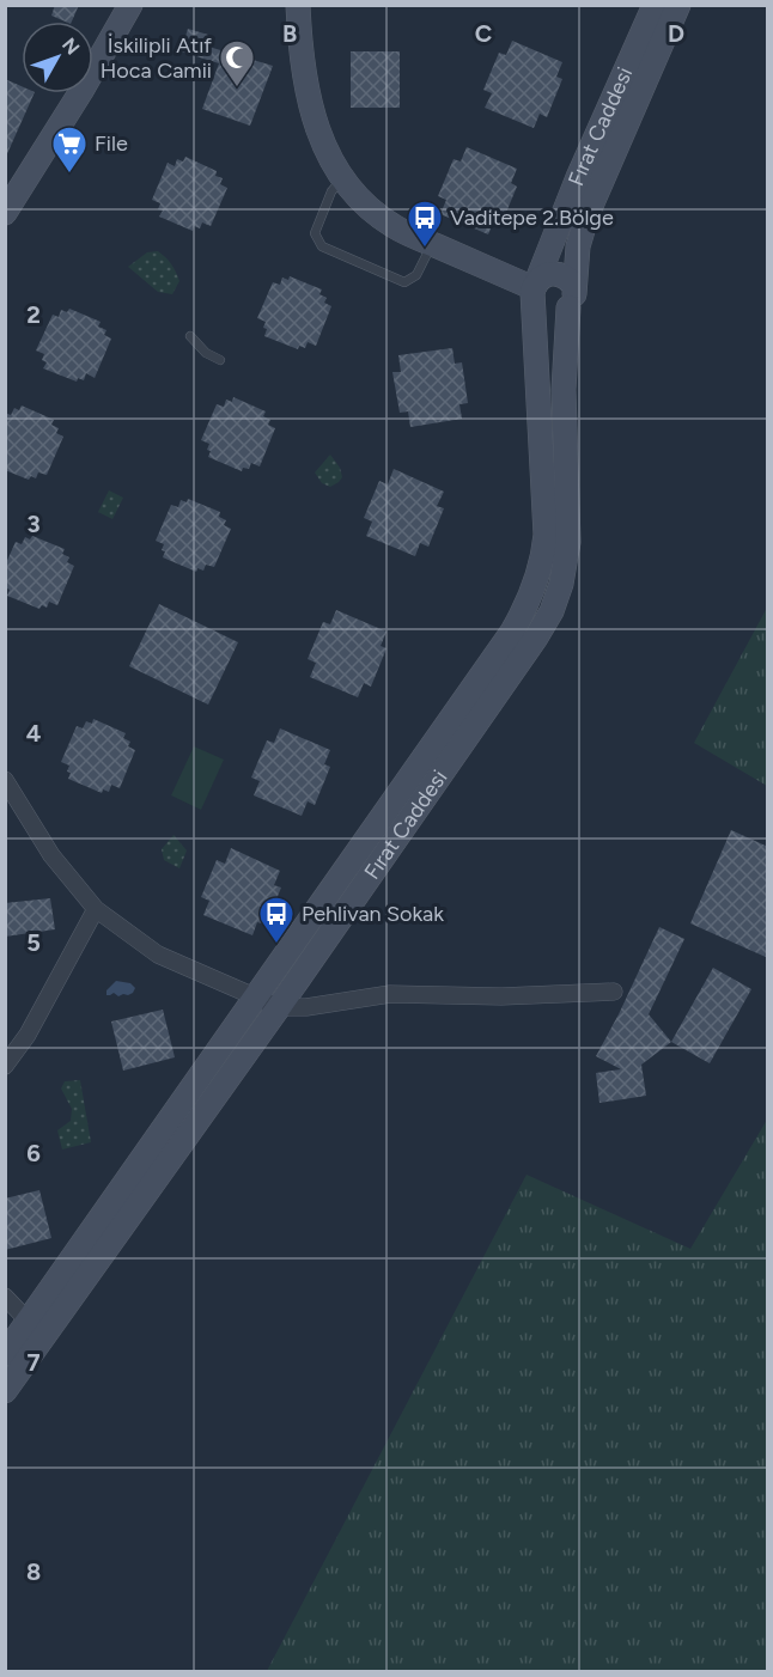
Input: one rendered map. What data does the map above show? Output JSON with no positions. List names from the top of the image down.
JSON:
{
  "streets": {
    "main road": ["Fırat Caddesi"]
  },
  "places": {
    "mosque": ["İskilipli Atıf Hoca Camii"],
    "supermarket": ["File"],
    "bus stop": ["Vaditepe 2.Bölge", "Pehlivan Sokak"]
  },
  "north": "top right",
  "grid": {
    "columns": ["B", "C", "D"],
    "rows": [
      "2",
      "3",
      "4",
      "5",
      "6",
      "7",
      "8"
    ]
  }
}
